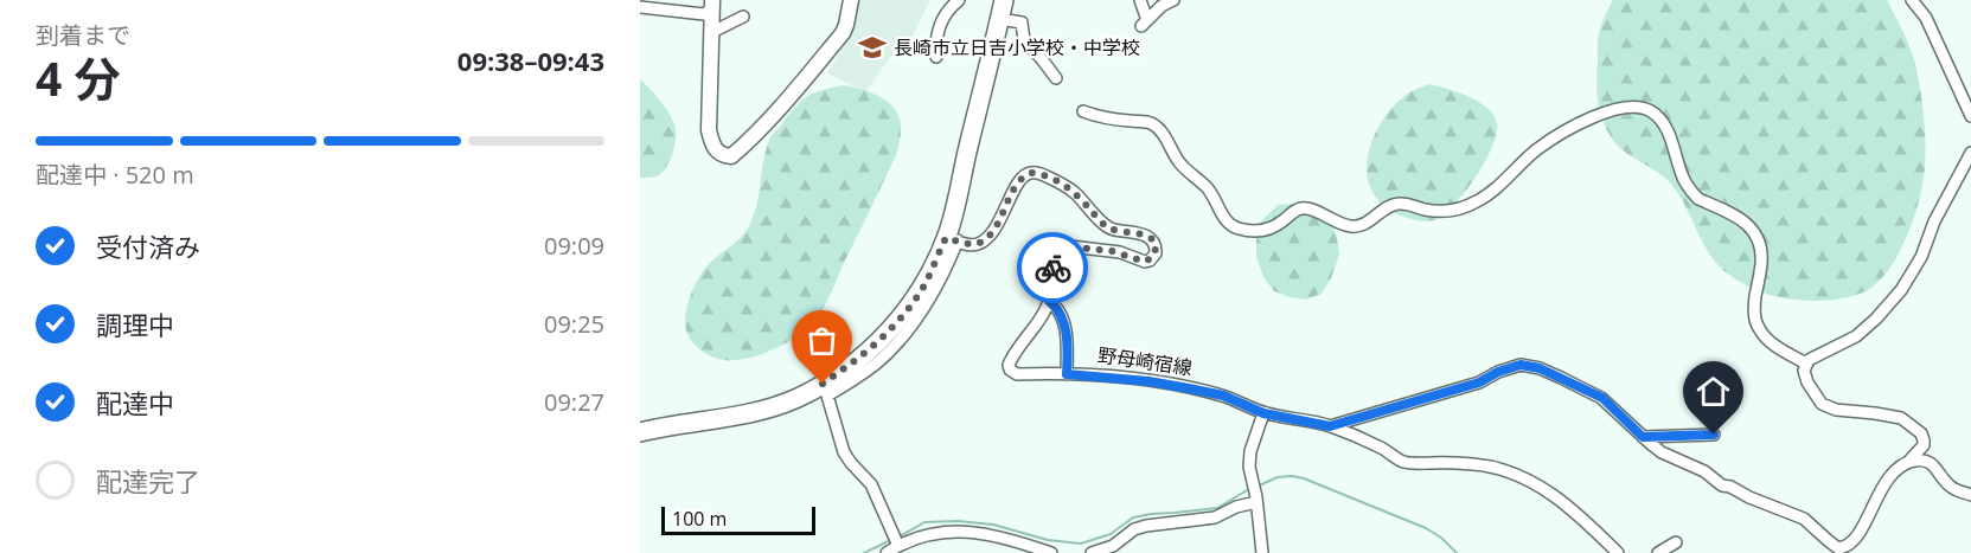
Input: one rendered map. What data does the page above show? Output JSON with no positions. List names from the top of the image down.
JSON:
{
  "streets": {
    "street": ["野母崎宿線"]
  },
  "places": {
    "school or university": ["長崎市立日吉小学校・中学校"]
  },
  "scale_bar": "100 m",
  "page": {
    "heading": ["4 分", "到着まで", "09:38–09:43"],
    "bar": "配達中 · 520 m",
    "list": [
      ["受付済み", "09:09"],
      ["調理中", "09:25"],
      ["配達中", "09:27"],
      "配達完了"
    ],
    "scale": "100 m"
  }
}
